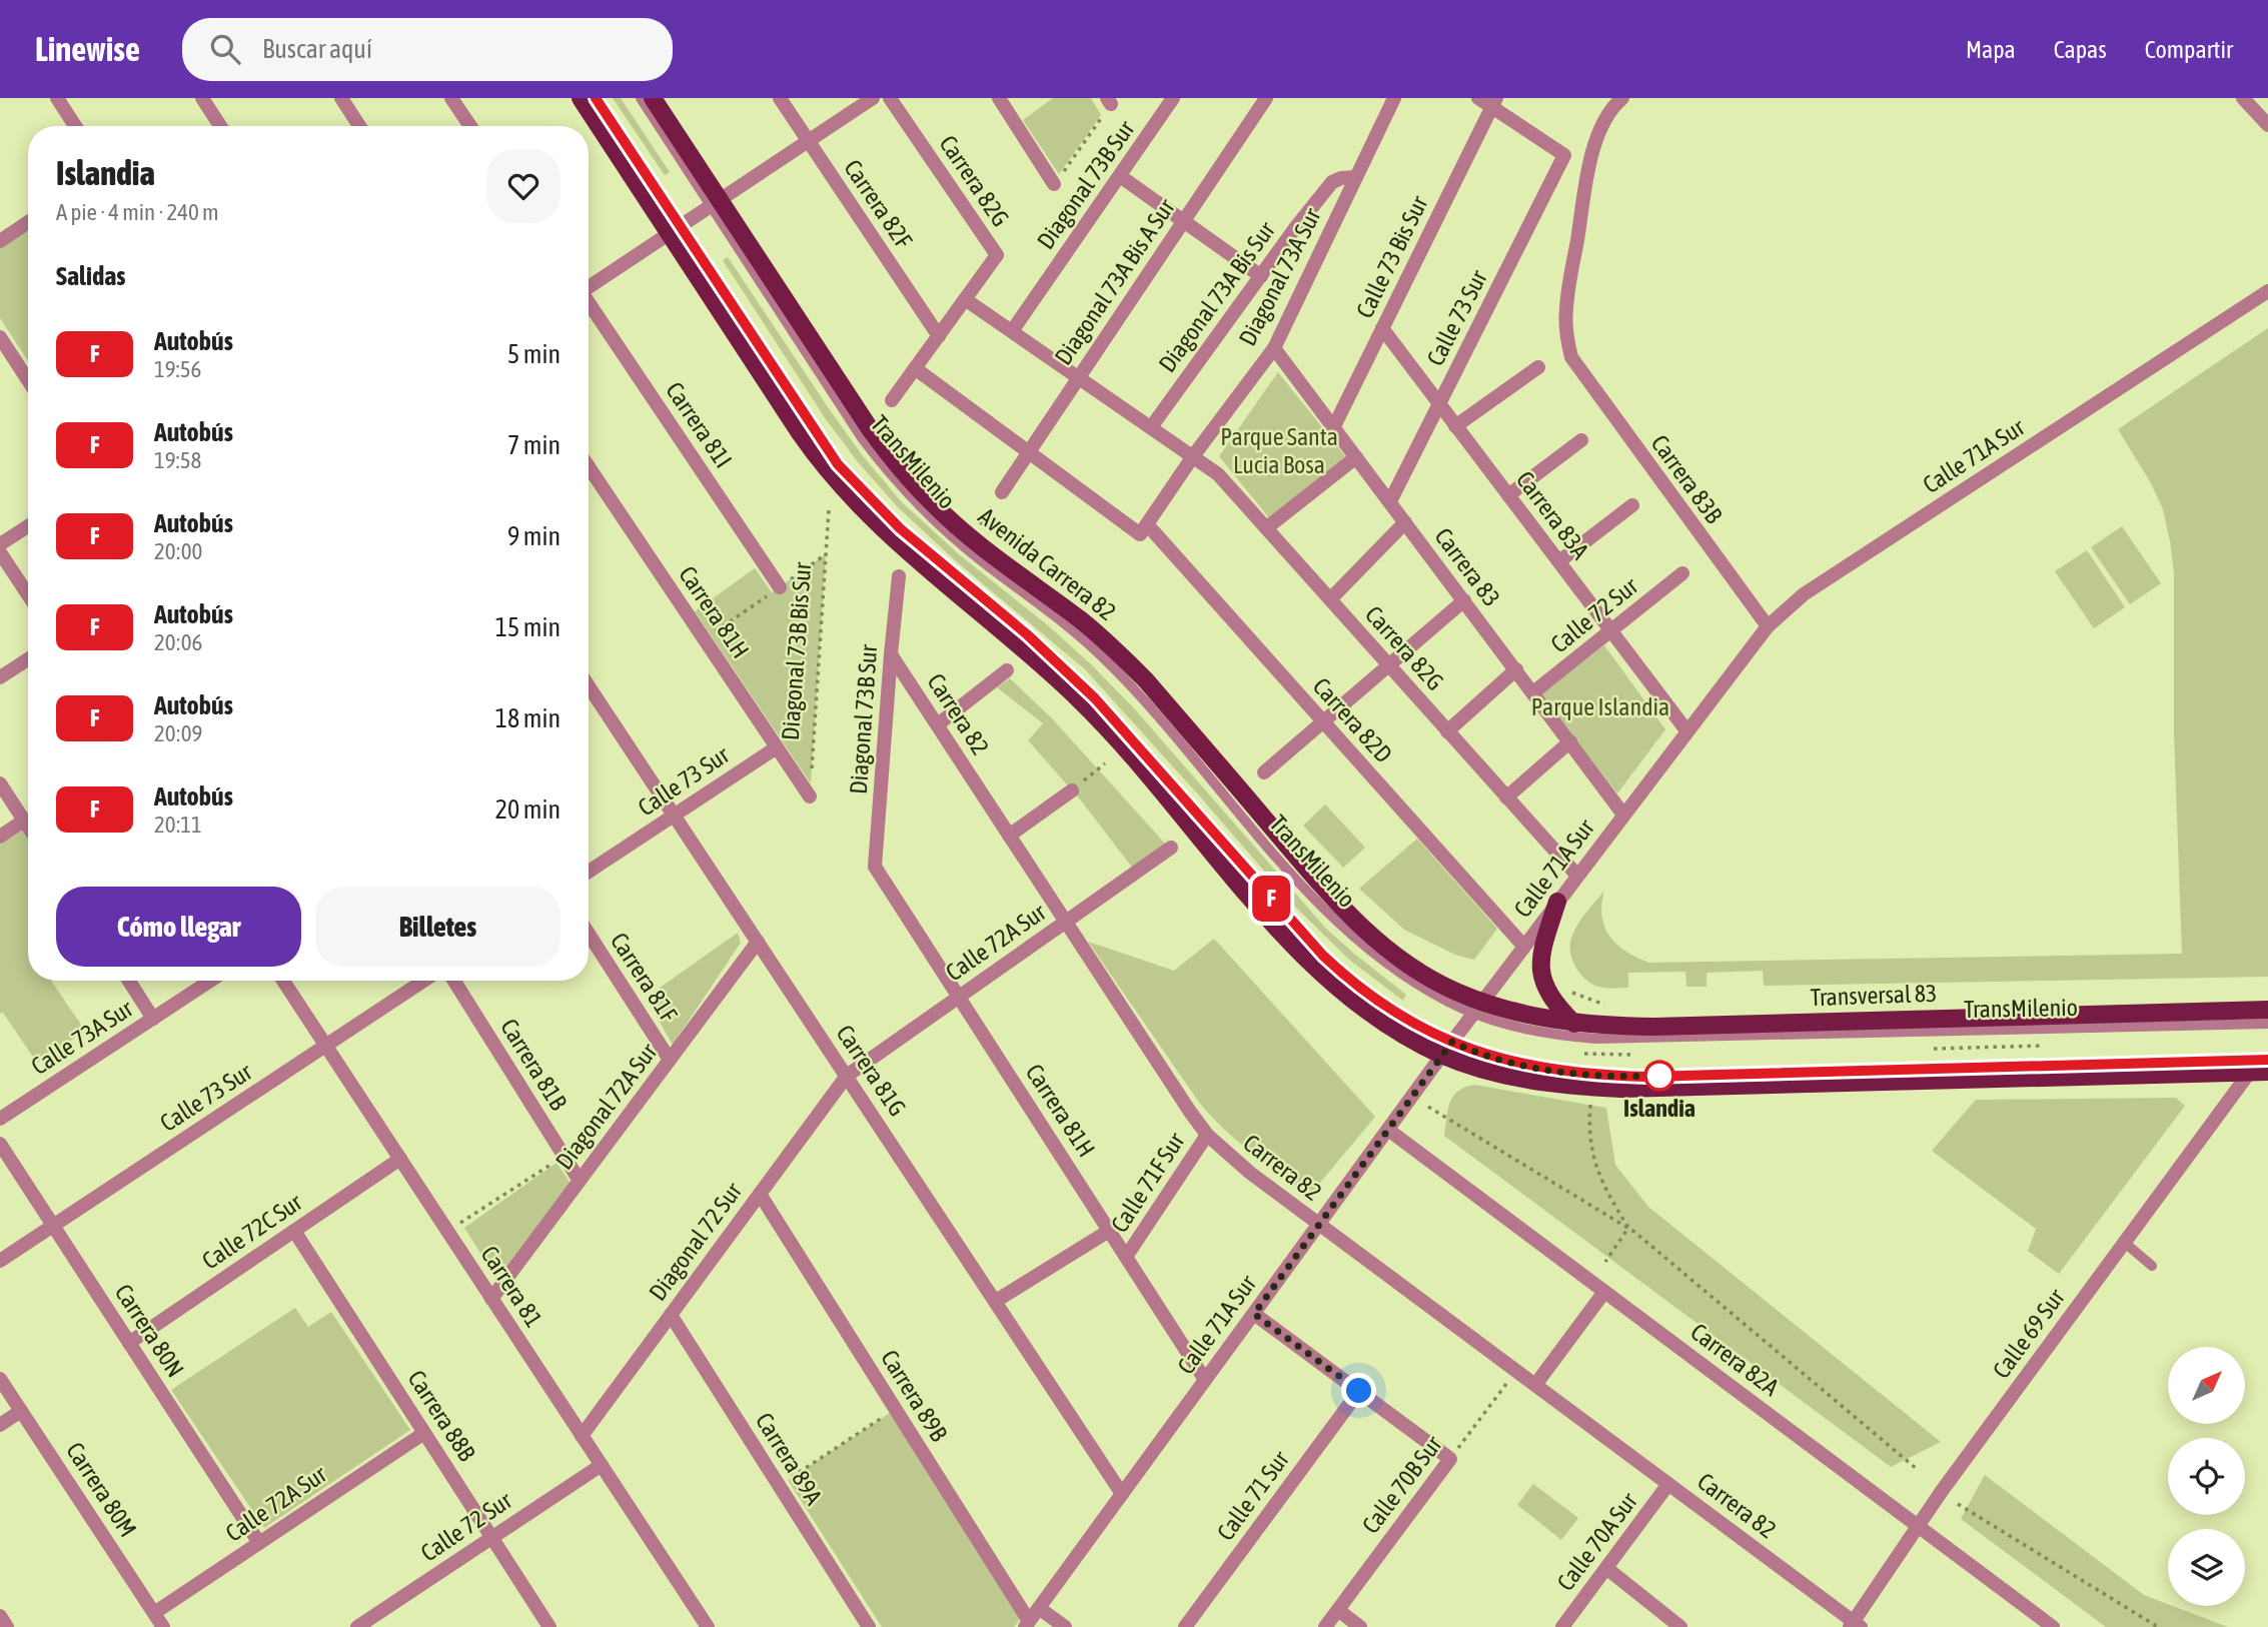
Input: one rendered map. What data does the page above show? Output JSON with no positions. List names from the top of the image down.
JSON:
{
  "streets": {
    "main road": ["Avenida Carrera 82", "Transversal 83"],
    "street": [
      "Carrera 82G",
      "Diagonal 73B Sur",
      "Carrera 82F",
      "Calle 73 Bis Sur",
      "Diagonal 73A Sur",
      "Diagonal 73A Bis A Sur",
      "Diagonal 73A Bis Sur",
      "Calle 73 Sur",
      "Carrera 81I",
      "Calle 71A Sur",
      "Carrera 83B",
      "Carrera 83A",
      "Carrera 83",
      "Carrera 81H",
      "Calle 72 Sur",
      "Carrera 82",
      "Carrera 82D",
      "Calle 72A Sur",
      "Carrera 81F",
      "Calle 73A Sur",
      "Carrera 81B",
      "Carrera 81G",
      "Diagonal 72A Sur",
      "Calle 71F Sur",
      "Calle 72C Sur",
      "Diagonal 72 Sur",
      "Carrera 81",
      "Carrera 80N",
      "Calle 69 Sur",
      "Carrera 82A",
      "Carrera 89B",
      "Carrera 88B",
      "Carrera 89A",
      "Calle 70B Sur",
      "Carrera 80M",
      "Calle 71 Sur",
      "Calle 70A Sur"
    ],
    "lane": ["TransMilenio"],
    "path": ["Diagonal 73B Bis Sur"]
  },
  "crossings": [
    ["Carrera 82G", "Diagonal 73B Sur"],
    ["Carrera 82G", "Diagonal 73A Sur"],
    ["Carrera 82G", "Diagonal 73A Bis A Sur"],
    ["Carrera 82G", "Diagonal 73A Bis Sur"],
    ["Carrera 82G", "Calle 71A Sur"],
    ["Diagonal 73B Sur", "Carrera 81H"],
    ["Diagonal 73B Sur", "Carrera 82"],
    ["Calle 73 Bis Sur", "Calle 73 Sur"],
    ["Calle 73 Bis Sur", "Carrera 83A"],
    ["Calle 73 Bis Sur", "Carrera 83"],
    ["Diagonal 73A Sur", "Diagonal 73A Bis Sur"],
    ["Diagonal 73A Sur", "Carrera 83"],
    ["Diagonal 73A Sur", "Carrera 82D"],
    ["Diagonal 73A Bis A Sur", "Carrera 82D"],
    ["Calle 73 Sur", "Carrera 83A"],
    ["Calle 73 Sur", "Carrera 83"],
    ["Calle 73 Sur", "Carrera 81H"],
    ["Calle 73 Sur", "Carrera 81G"],
    ["Calle 73 Sur", "Carrera 81"],
    ["Calle 73 Sur", "Carrera 80N"],
    ["Calle 71A Sur", "TransMilenio"],
    ["Calle 71A Sur", "Carrera 83B"],
    ["Calle 71A Sur", "Carrera 83A"],
    ["Calle 71A Sur", "Avenida Carrera 82"],
    ["Calle 71A Sur", "Carrera 83"],
    ["Calle 71A Sur", "Carrera 81H"],
    ["Calle 71A Sur", "Carrera 82"],
    ["Calle 71A Sur", "Carrera 82D"],
    ["Calle 71A Sur", "Transversal 83"],
    ["Calle 71A Sur", "Carrera 81G"],
    ["Calle 71A Sur", "Carrera 82A"],
    ["Calle 71A Sur", "Carrera 89B"],
    ["TransMilenio", "Avenida Carrera 82"],
    ["TransMilenio", "Transversal 83"],
    ["Carrera 83A", "Calle 72 Sur"],
    ["Avenida Carrera 82", "Transversal 83"],
    ["Carrera 83", "Calle 72 Sur"],
    ["Carrera 81H", "Diagonal 73B Bis Sur"],
    ["Carrera 81H", "Calle 72A Sur"],
    ["Carrera 81H", "Calle 71F Sur"],
    ["Calle 72 Sur", "Carrera 81"],
    ["Calle 72 Sur", "Carrera 88B"],
    ["Carrera 82", "Calle 72A Sur"],
    ["Carrera 82", "Calle 71F Sur"],
    ["Carrera 82", "Calle 69 Sur"],
    ["Carrera 82", "Calle 70B Sur"],
    ["Carrera 82", "Calle 70A Sur"],
    ["Calle 72A Sur", "Carrera 81G"],
    ["Calle 72A Sur", "Diagonal 72 Sur"],
    ["Calle 72A Sur", "Carrera 80N"],
    ["Calle 72A Sur", "Carrera 88B"],
    ["Calle 72A Sur", "Carrera 80M"],
    ["Carrera 81F", "Diagonal 72A Sur"],
    ["Carrera 81B", "Diagonal 72A Sur"],
    ["Carrera 81G", "Diagonal 72A Sur"],
    ["Carrera 81G", "Calle 71F Sur"],
    ["Carrera 81G", "Diagonal 72 Sur"],
    ["Diagonal 72A Sur", "Carrera 81"],
    ["Calle 72C Sur", "Carrera 81"],
    ["Calle 72C Sur", "Carrera 80N"],
    ["Calle 72C Sur", "Carrera 88B"],
    ["Diagonal 72 Sur", "Carrera 81"],
    ["Diagonal 72 Sur", "Carrera 89B"],
    ["Diagonal 72 Sur", "Carrera 89A"],
    ["Calle 69 Sur", "Carrera 82A"]
  ],
  "parks": ["Parque Santa Lucia Bosa", "Parque Islandia"],
  "places": ["Islandia"],
  "lines": ["bus line F"],
  "north": "top right",
  "page": {
    "header": "Linewise",
    "search": "Buscar aquí",
    "nav": ["Mapa", "Capas", "Compartir"],
    "on_map": "F",
    "heading": [
      ["Islandia", "A pie · 4 min · 240 m"],
      "Salidas"
    ],
    "list": [
      {
        "mark": "F",
        "name": "Autobús",
        "note": "19:56",
        "value": "5 min"
      },
      {
        "mark": "F",
        "name": "Autobús",
        "note": "19:58",
        "value": "7 min"
      },
      {
        "mark": "F",
        "name": "Autobús",
        "note": "20:00",
        "value": "9 min"
      },
      {
        "mark": "F",
        "name": "Autobús",
        "note": "20:06",
        "value": "15 min"
      },
      {
        "mark": "F",
        "name": "Autobús",
        "note": "20:09",
        "value": "18 min"
      },
      {
        "mark": "F",
        "name": "Autobús",
        "note": "20:11",
        "value": "20 min"
      }
    ],
    "buttons": ["Cómo llegar", "Billetes"]
  }
}
